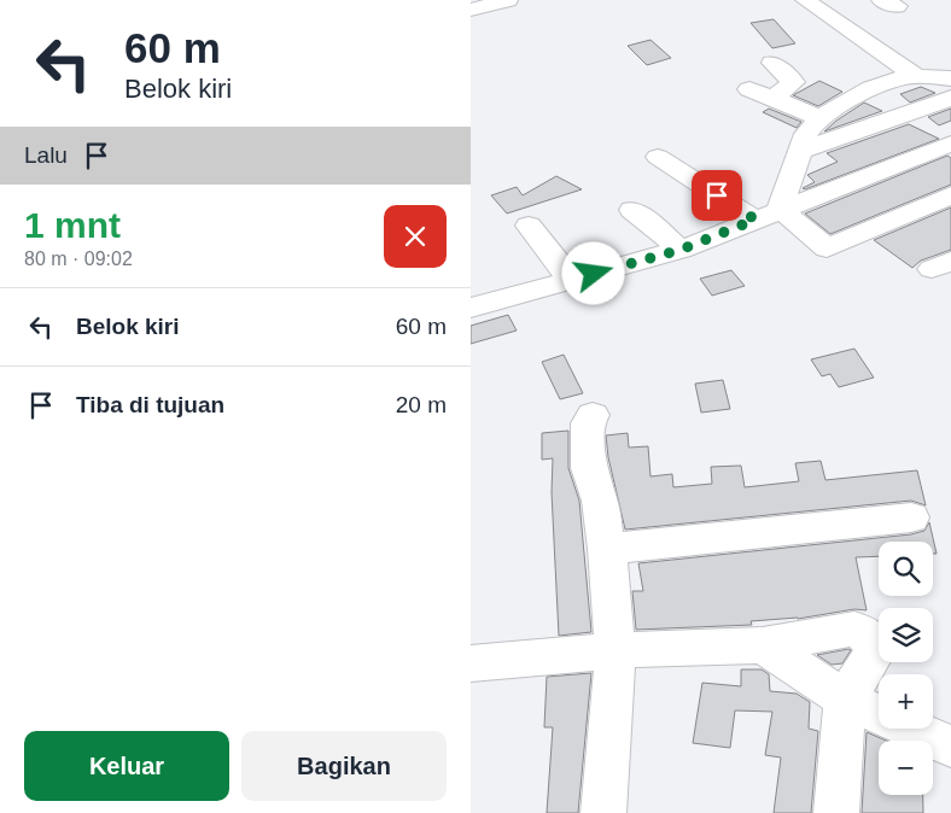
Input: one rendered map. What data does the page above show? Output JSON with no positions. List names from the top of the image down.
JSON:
{
  "page": {
    "turn": ["60 m", "Belok kiri"],
    "then": "Lalu",
    "heading": ["1 mnt", "80 m · 09:02"],
    "list": [
      {
        "name": "Belok kiri",
        "value": "60 m"
      },
      {
        "name": "Tiba di tujuan",
        "value": "20 m"
      }
    ],
    "map_buttons": ["+", "−"],
    "buttons": ["Keluar", "Bagikan"]
  }
}
